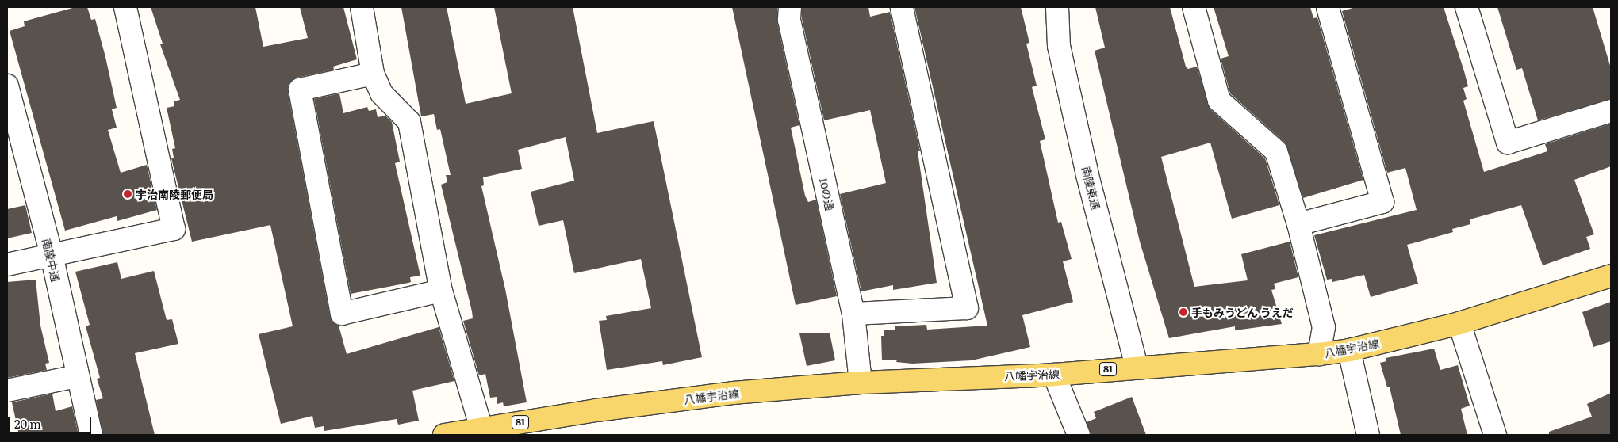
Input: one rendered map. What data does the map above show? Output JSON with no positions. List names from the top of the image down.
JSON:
{
  "streets": {
    "main road": ["八幡宇治線", "81"],
    "street": ["南陵東通", "10の通", "南陵中通"]
  },
  "crossings": [
    ["南陵東通", "八幡宇治線"],
    ["10の通", "八幡宇治線"]
  ],
  "places": ["宇治南陵郵便局", "手もみうどん うえだ"],
  "scale_bar": "20 m"
}
